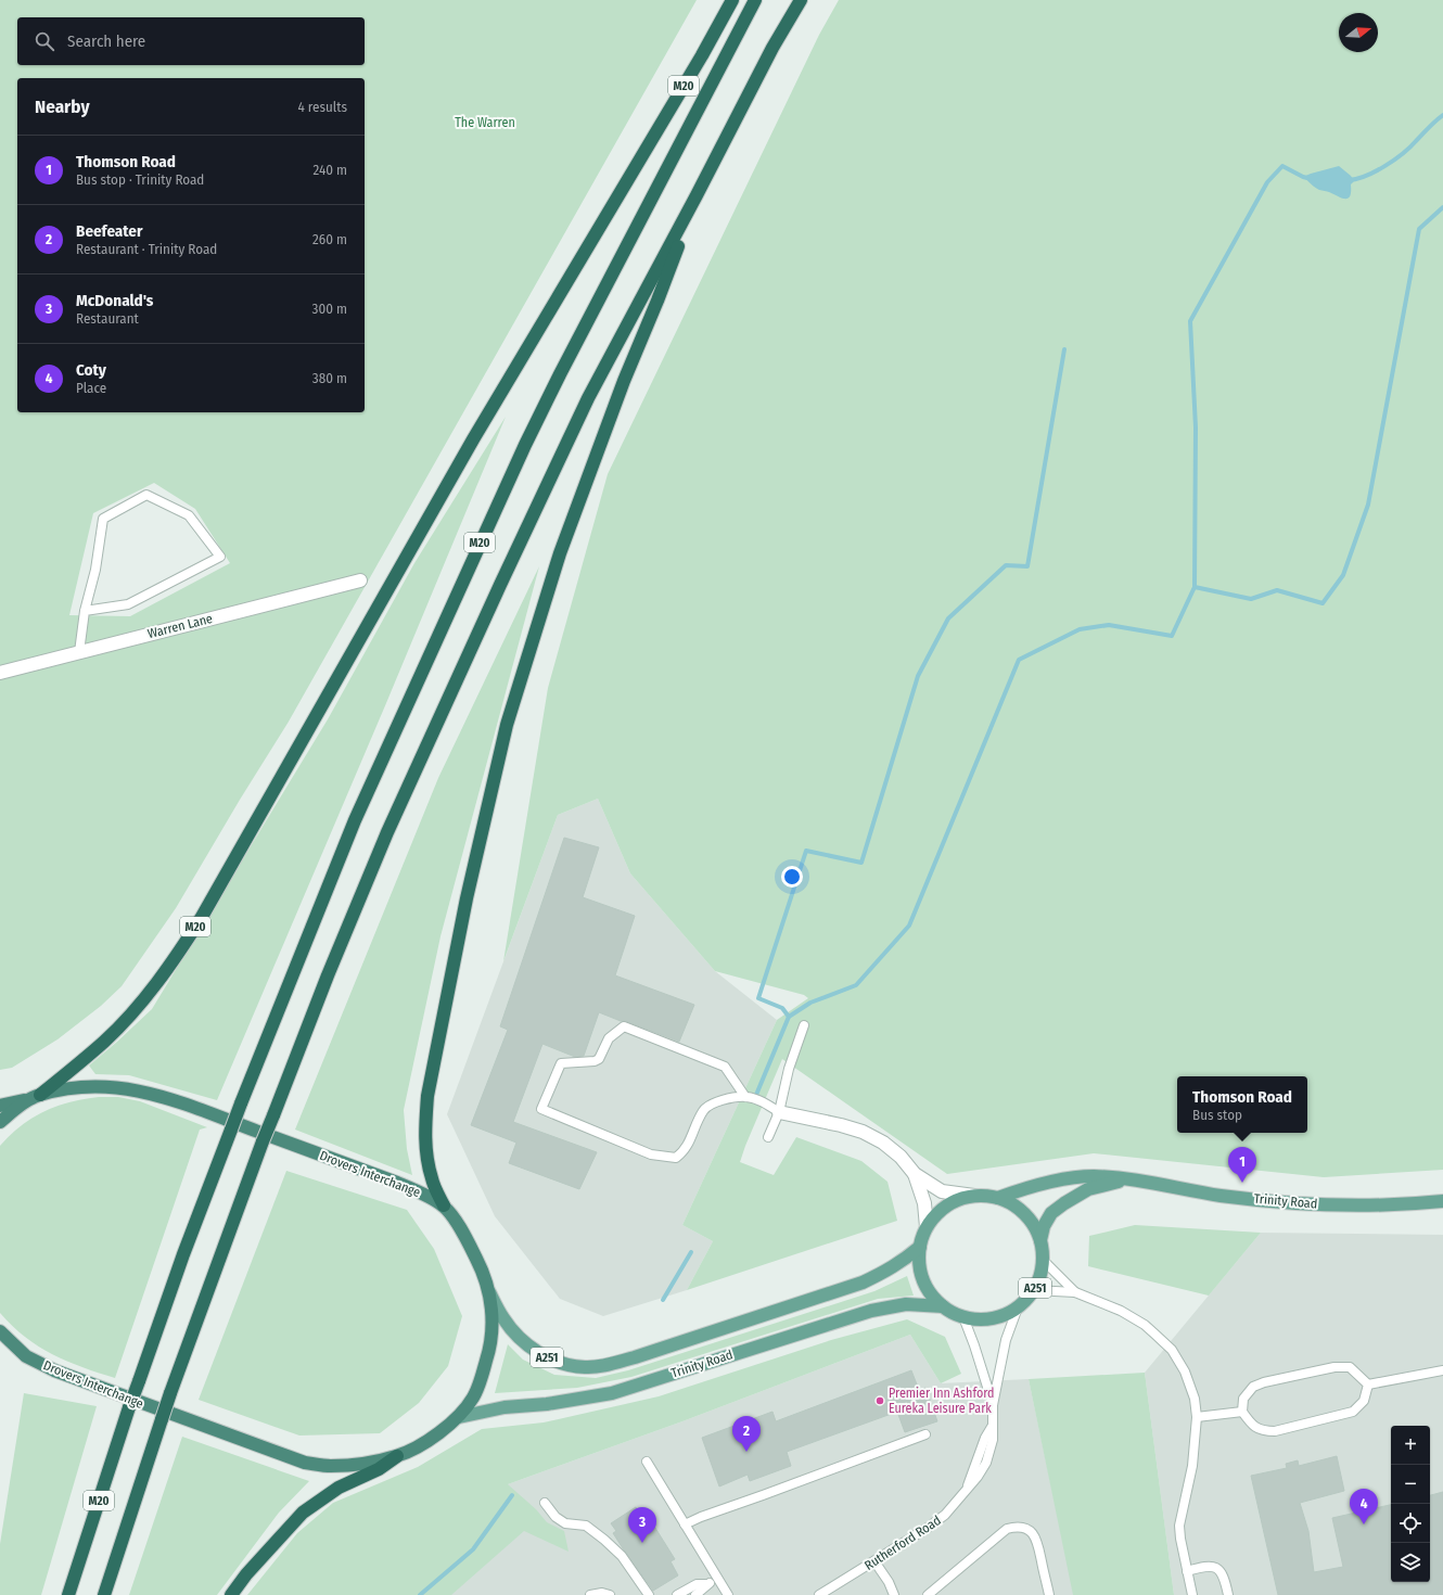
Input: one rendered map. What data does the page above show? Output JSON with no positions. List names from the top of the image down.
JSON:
{
  "streets": {
    "highway": ["M20", "Drovers Interchange"],
    "main road": ["Trinity Road", "A251"],
    "street": ["Warren Lane"],
    "lane": ["Rutherford Road"]
  },
  "crossings": [
    ["M20", "Drovers Interchange"],
    ["Drovers Interchange", "Trinity Road"]
  ],
  "parks": ["The Warren"],
  "places": ["Premier Inn Ashford Eureka Leisure Park"],
  "north": "right",
  "page": {
    "search": "Search here",
    "heading": ["Nearby", "4 results"],
    "list": [
      {
        "mark": "1",
        "name": "Thomson Road",
        "note": "Bus stop · Trinity Road",
        "value": "240 m"
      },
      {
        "mark": "2",
        "name": "Beefeater",
        "note": "Restaurant · Trinity Road",
        "value": "260 m"
      },
      {
        "mark": "3",
        "name": "McDonald's",
        "note": "Restaurant",
        "value": "300 m"
      },
      {
        "mark": "4",
        "name": "Coty",
        "note": "Place",
        "value": "380 m"
      }
    ],
    "popup": ["Thomson Road", "Bus stop"],
    "pins": [
      "1",
      "2",
      "4",
      "3"
    ],
    "map_buttons": ["+", "−"]
  }
}
